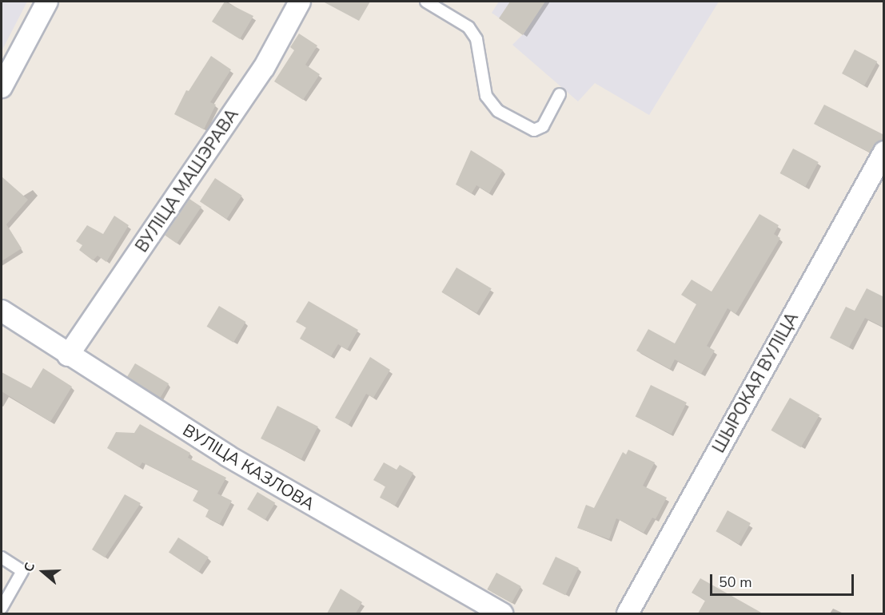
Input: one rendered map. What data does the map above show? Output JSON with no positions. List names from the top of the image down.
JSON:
{
  "streets": {
    "street": ["ВУЛІЦА МАШЭРАВА", "ШЫРОКАЯ ВУЛІЦА", "ВУЛІЦА КАЗЛОВА"]
  },
  "crossings": [
    ["ВУЛІЦА МАШЭРАВА", "ВУЛІЦА КАЗЛОВА"]
  ],
  "scale_bar": "50 m",
  "north": "left"
}
